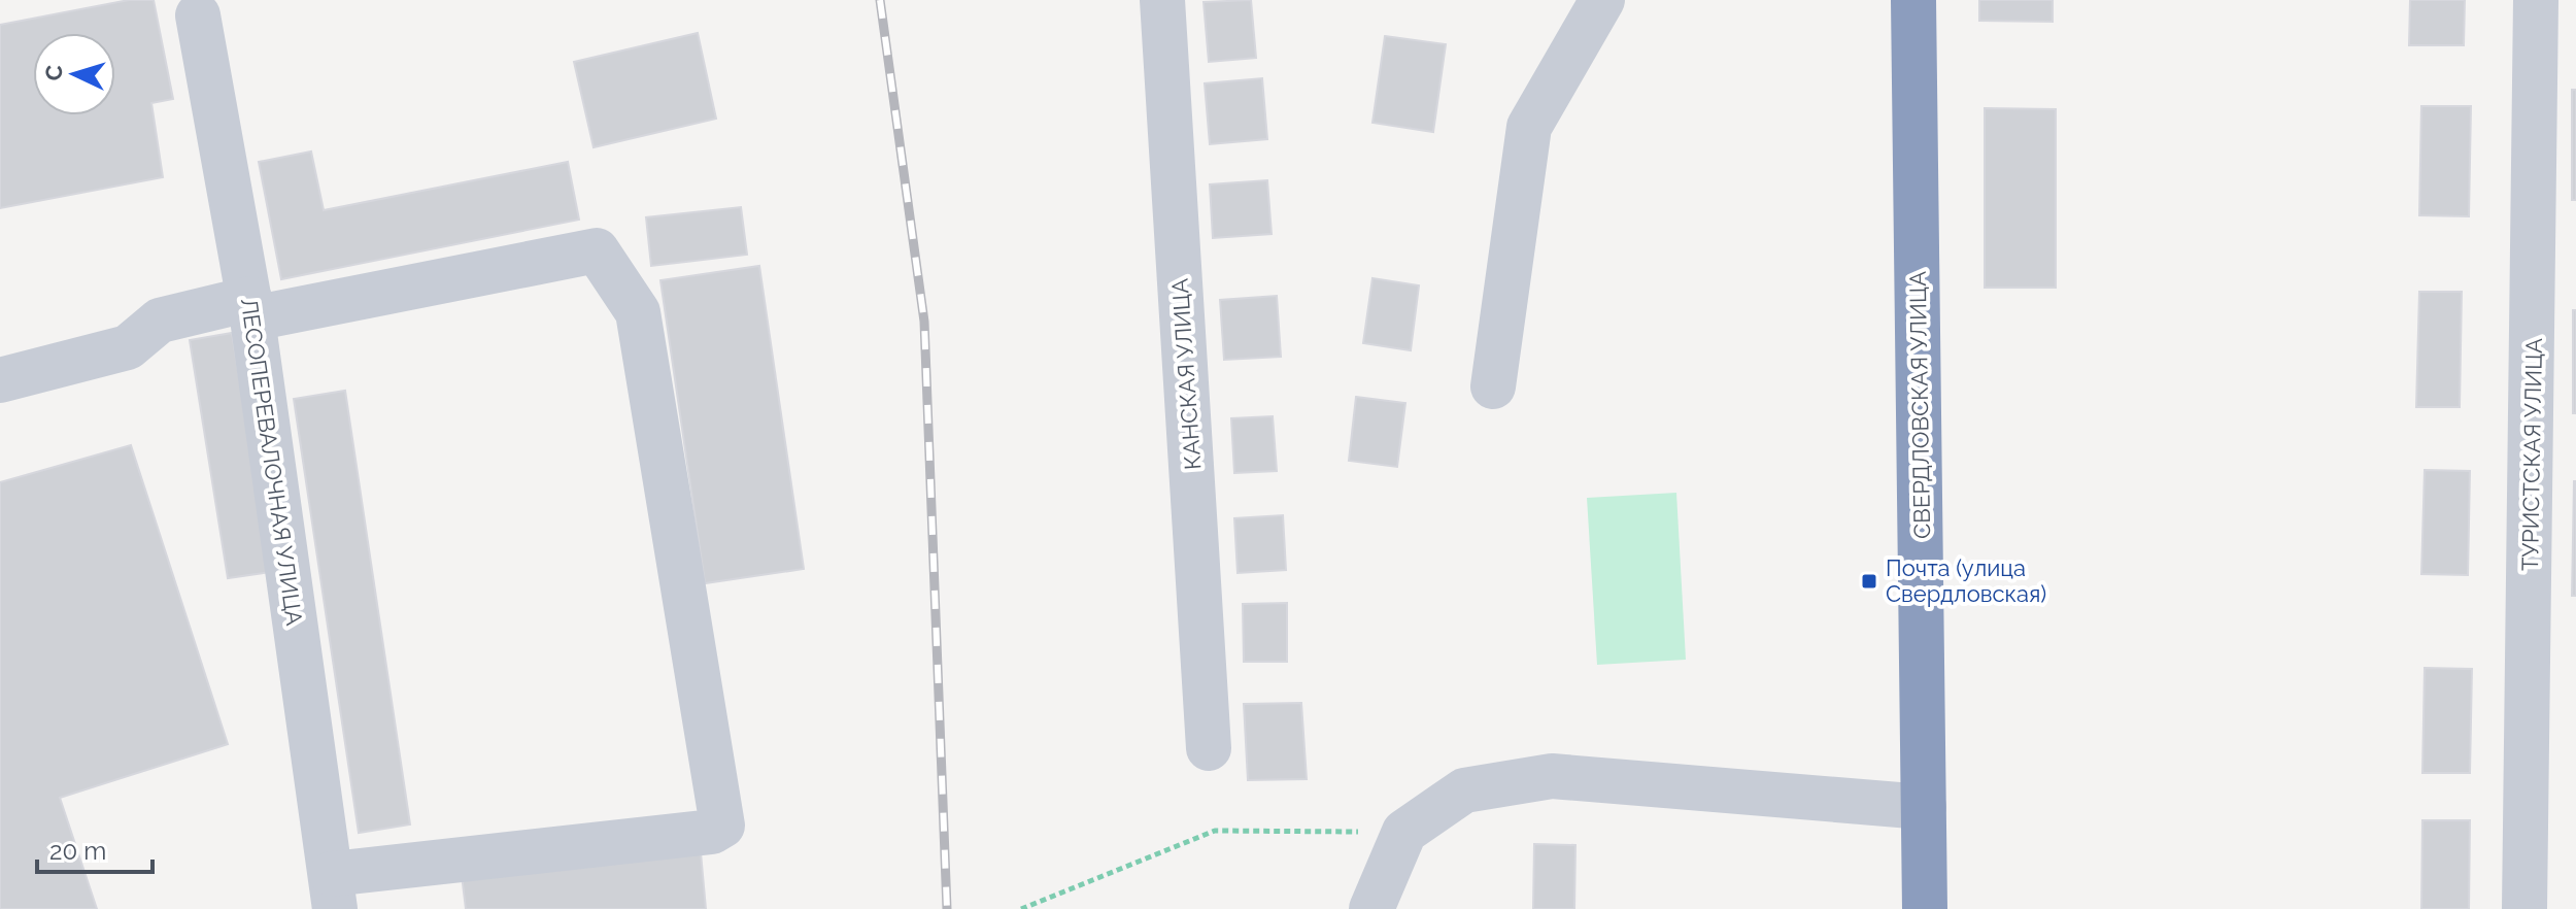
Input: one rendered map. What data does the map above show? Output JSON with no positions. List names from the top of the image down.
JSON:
{
  "streets": {
    "highway": ["СВЕРДЛОВСКАЯ УЛИЦА"],
    "street": ["КАНСКАЯ УЛИЦА", "ТУРИСТСКАЯ УЛИЦА", "ЛЕСОПЕРЕВАЛОЧНАЯ УЛИЦА"]
  },
  "places": {
    "transit": ["Почта (улица Свердловская)"]
  },
  "scale_bar": "20 m",
  "north": "left"
}
